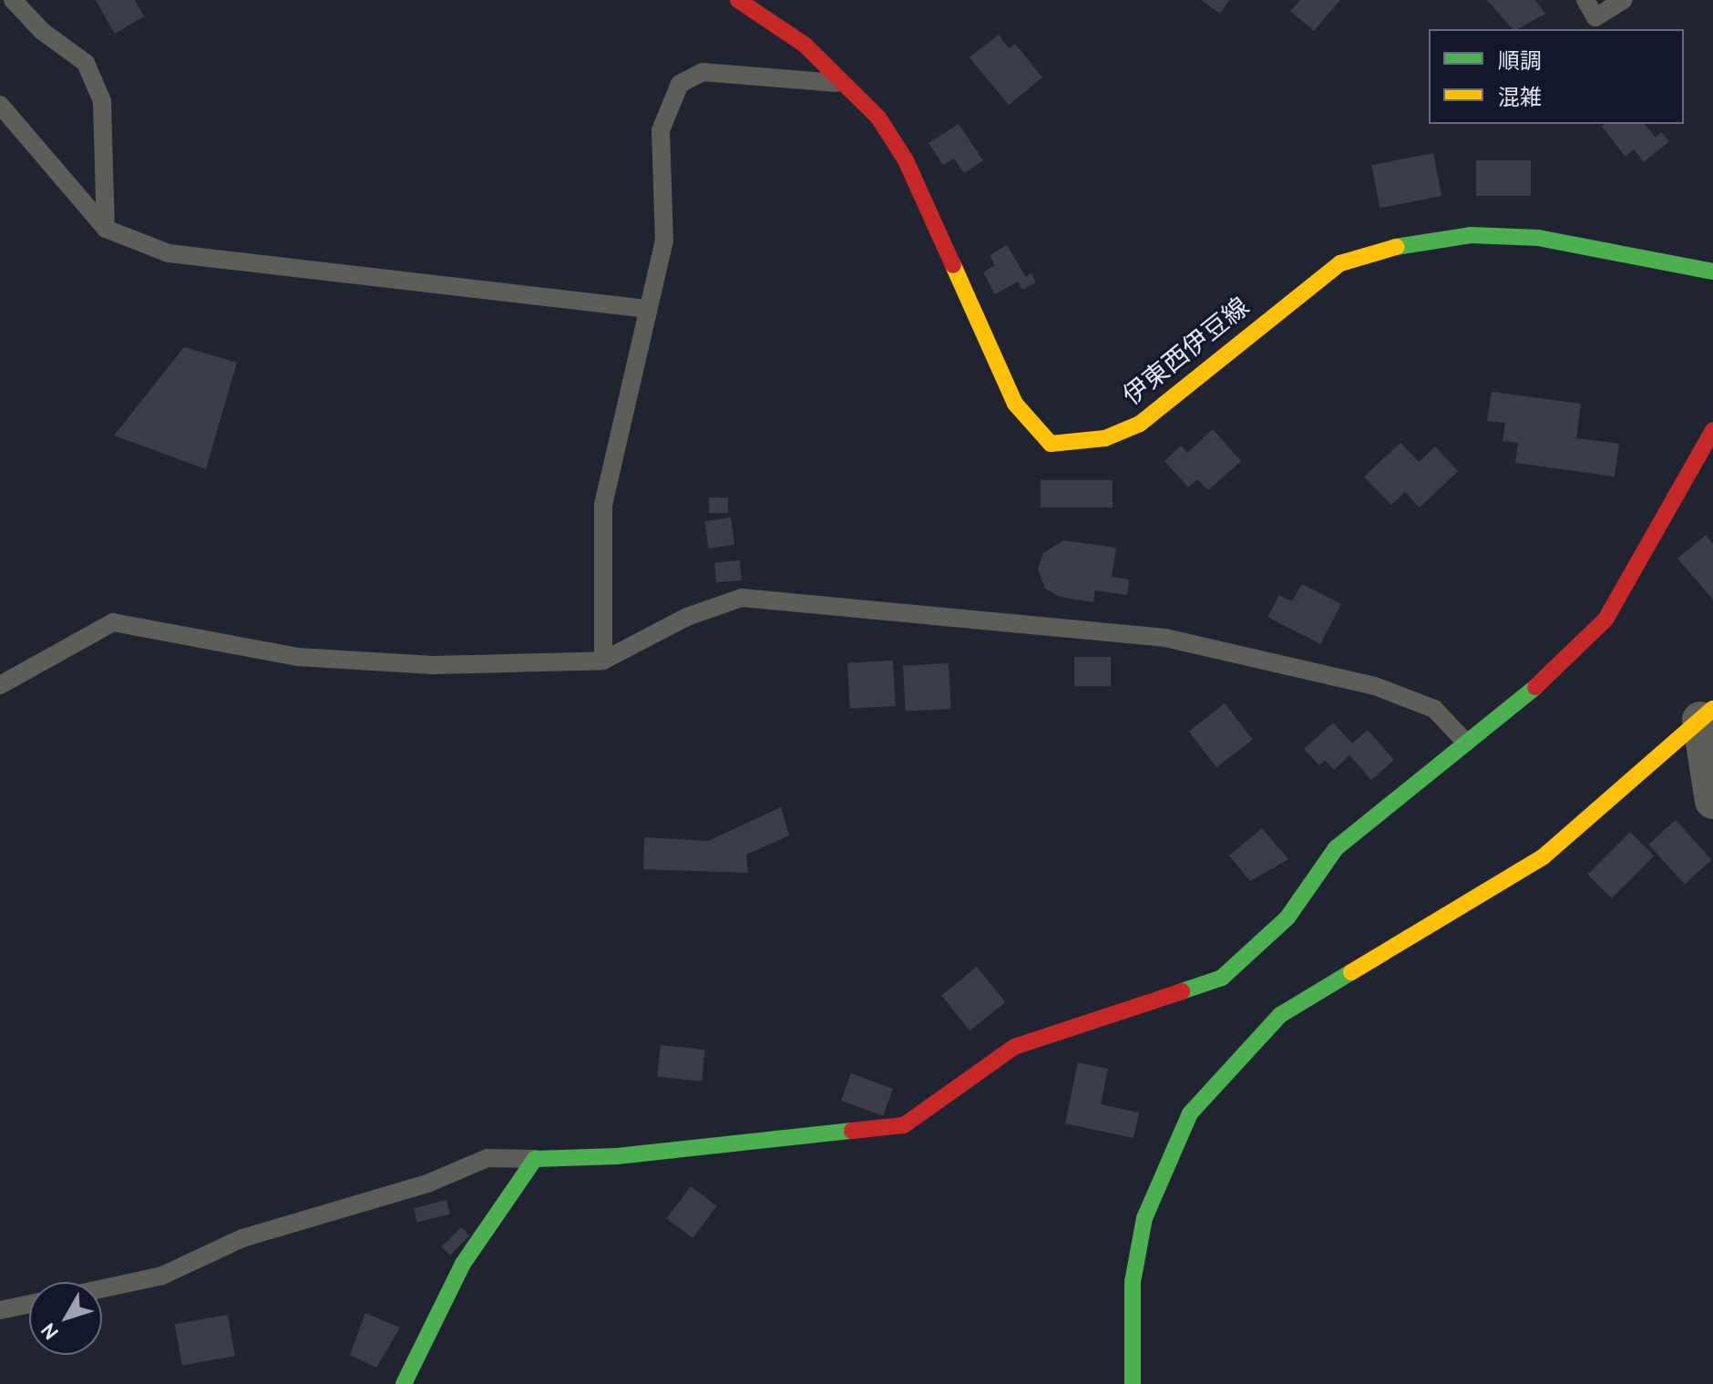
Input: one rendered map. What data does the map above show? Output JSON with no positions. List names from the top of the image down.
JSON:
{
  "streets": {
    "street": ["伊東西伊豆線"]
  },
  "legend": ["順調", "混雑"],
  "north": "bottom left"
}
